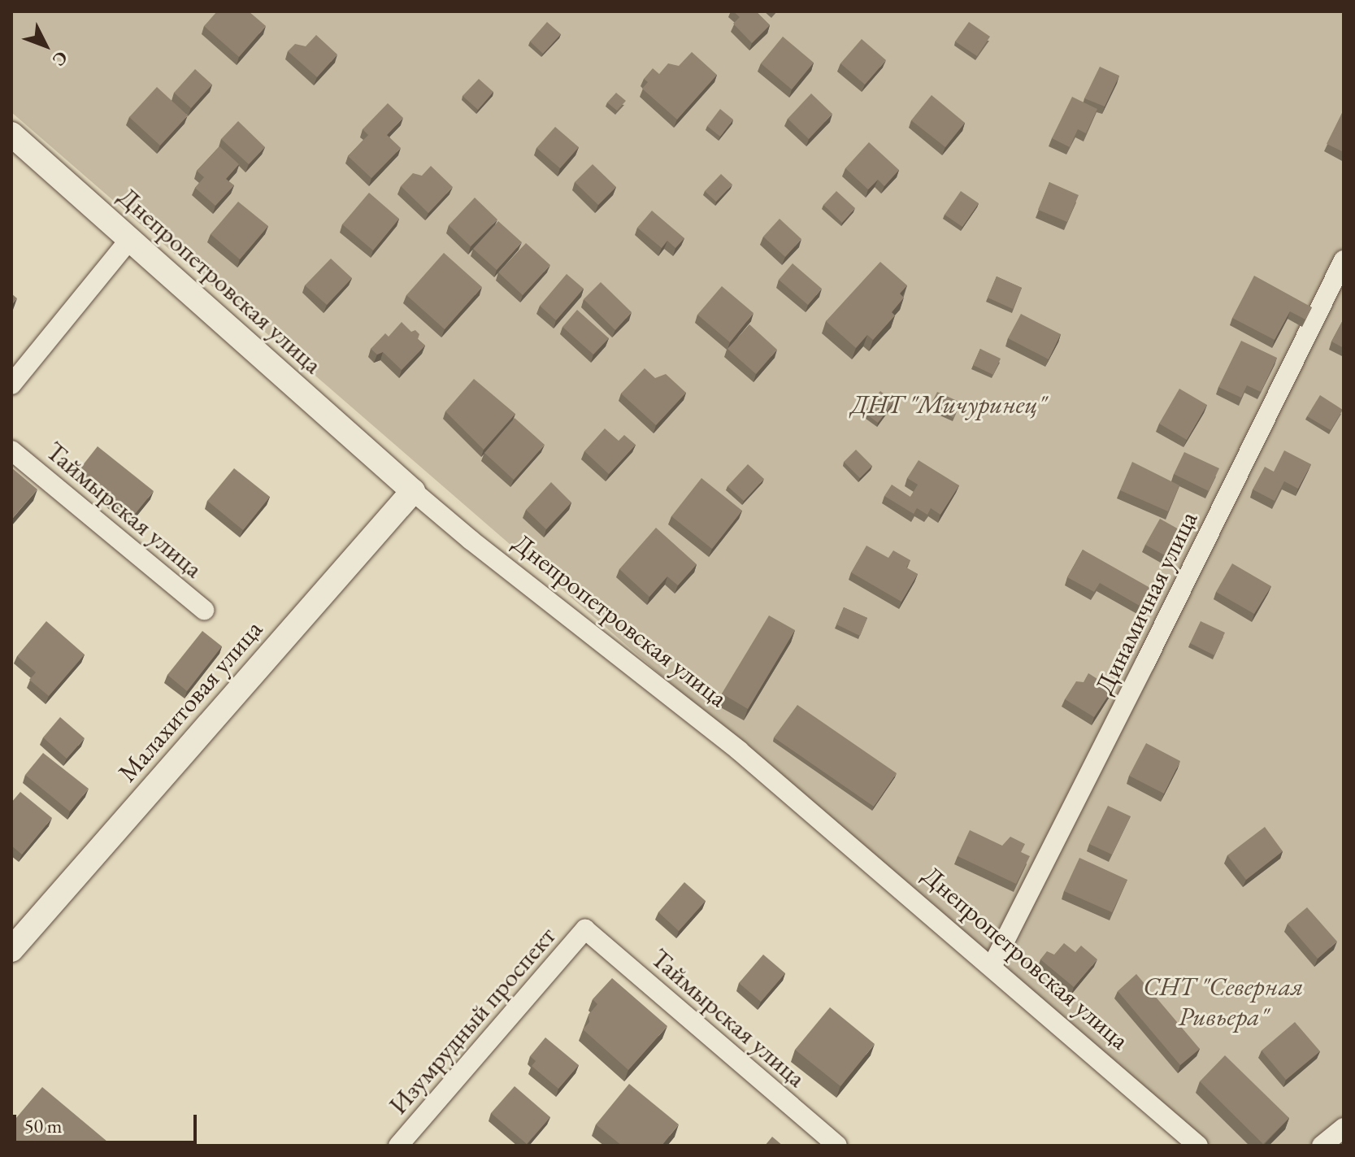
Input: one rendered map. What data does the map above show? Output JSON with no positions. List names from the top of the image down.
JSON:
{
  "streets": {
    "street": [
      "Днепропетровская улица",
      "Таймырская улица",
      "Динамичная улица",
      "Малахитовая улица",
      "Изумрудный проспект"
    ]
  },
  "crossings": [
    ["Днепропетровская улица", "Динамичная улица"],
    ["Днепропетровская улица", "Малахитовая улица"],
    ["Таймырская улица", "Изумрудный проспект"]
  ],
  "parks": ["ДНТ \"Мичуринец\"", "СНТ \"Северная Ривьера\""],
  "scale_bar": "50 m",
  "north": "bottom right"
}
